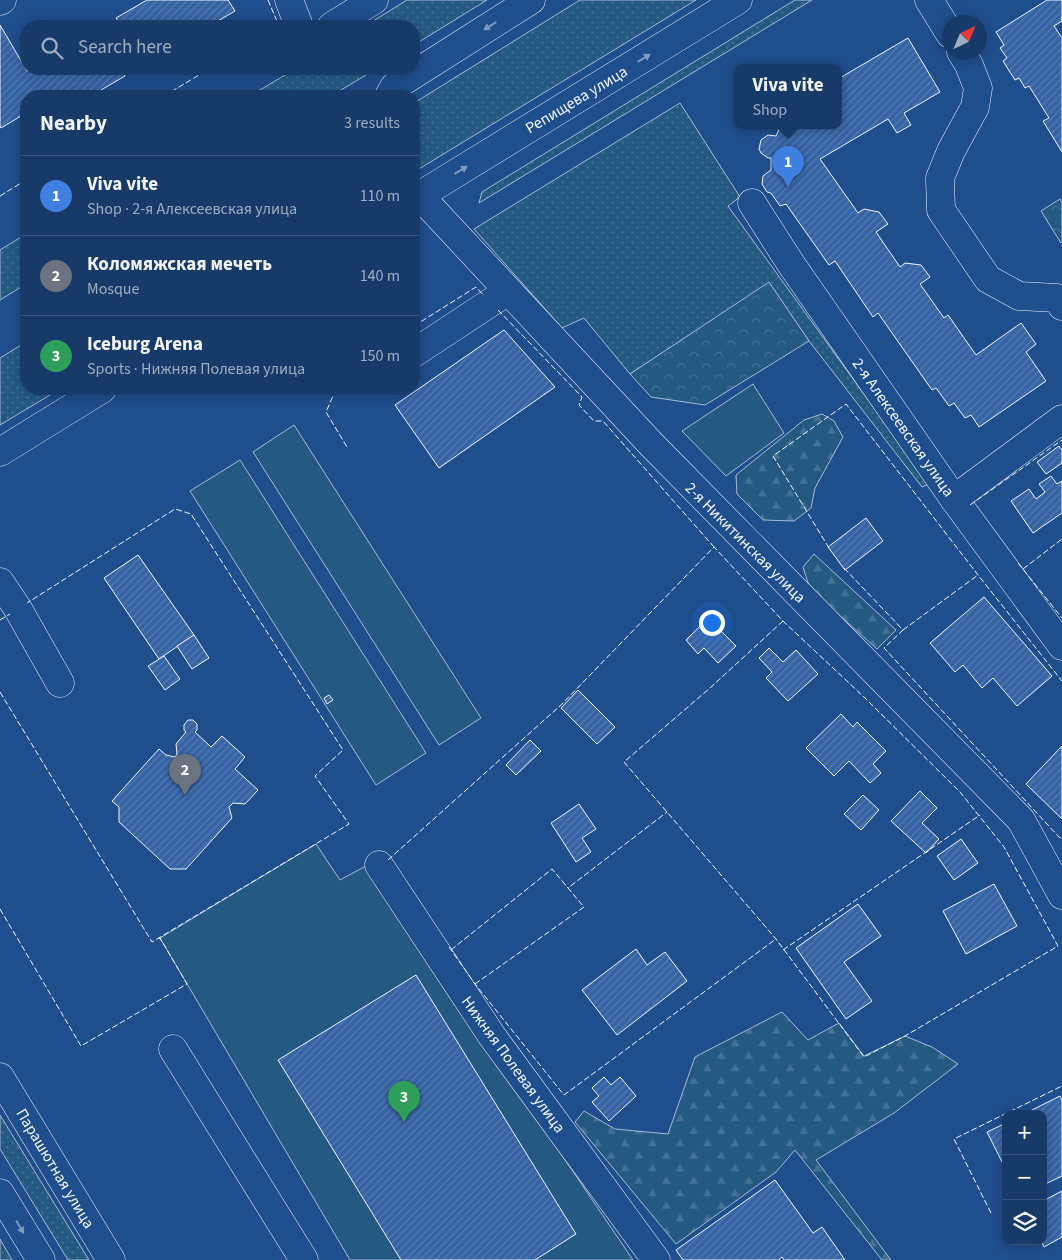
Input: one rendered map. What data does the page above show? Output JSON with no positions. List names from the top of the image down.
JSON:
{
  "streets": {
    "street": [
      "Репищева улица",
      "2-я Алексеевская улица",
      "2-я Никитинская улица",
      "Нижняя Полевая улица",
      "Парашютная улица"
    ]
  },
  "north": "top right",
  "page": {
    "search": "Search here",
    "popup": ["Viva vite", "Shop"],
    "heading": ["Nearby", "3 results"],
    "pins": ["1", "2", "3"],
    "list": [
      {
        "mark": "1",
        "name": "Viva vite",
        "note": "Shop · 2-я Алексеевская улица",
        "value": "110 m"
      },
      {
        "mark": "2",
        "name": "Коломяжская мечеть",
        "note": "Mosque",
        "value": "140 m"
      },
      {
        "mark": "3",
        "name": "Iceburg Arena",
        "note": "Sports · Нижняя Полевая улица",
        "value": "150 m"
      }
    ],
    "map_buttons": ["+", "−"]
  }
}
